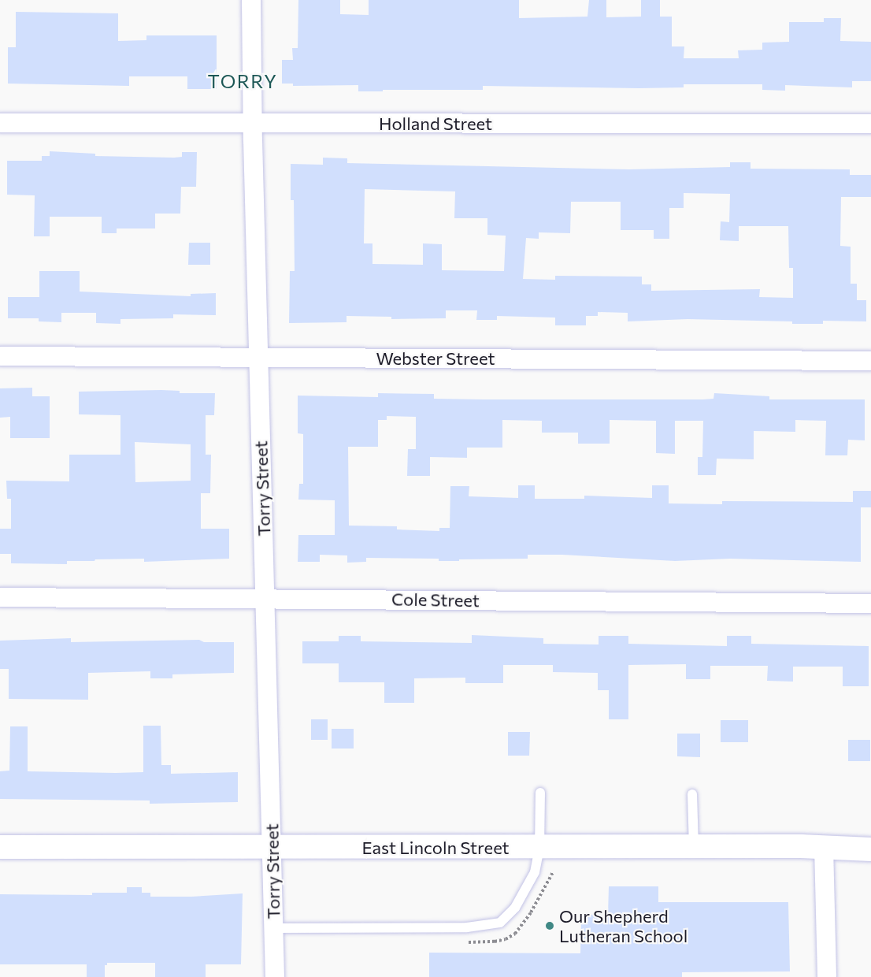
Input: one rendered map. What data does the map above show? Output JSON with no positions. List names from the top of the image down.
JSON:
{
  "streets": {
    "street": [
      "Holland Street",
      "Webster Street",
      "Torry Street",
      "Cole Street",
      "East Lincoln Street"
    ]
  },
  "crossings": [
    ["Holland Street", "Torry Street"],
    ["Webster Street", "Torry Street"],
    ["Torry Street", "Cole Street"],
    ["Torry Street", "East Lincoln Street"]
  ],
  "districts": ["TORRY"],
  "places": ["Our Shepherd Lutheran School"]
}
